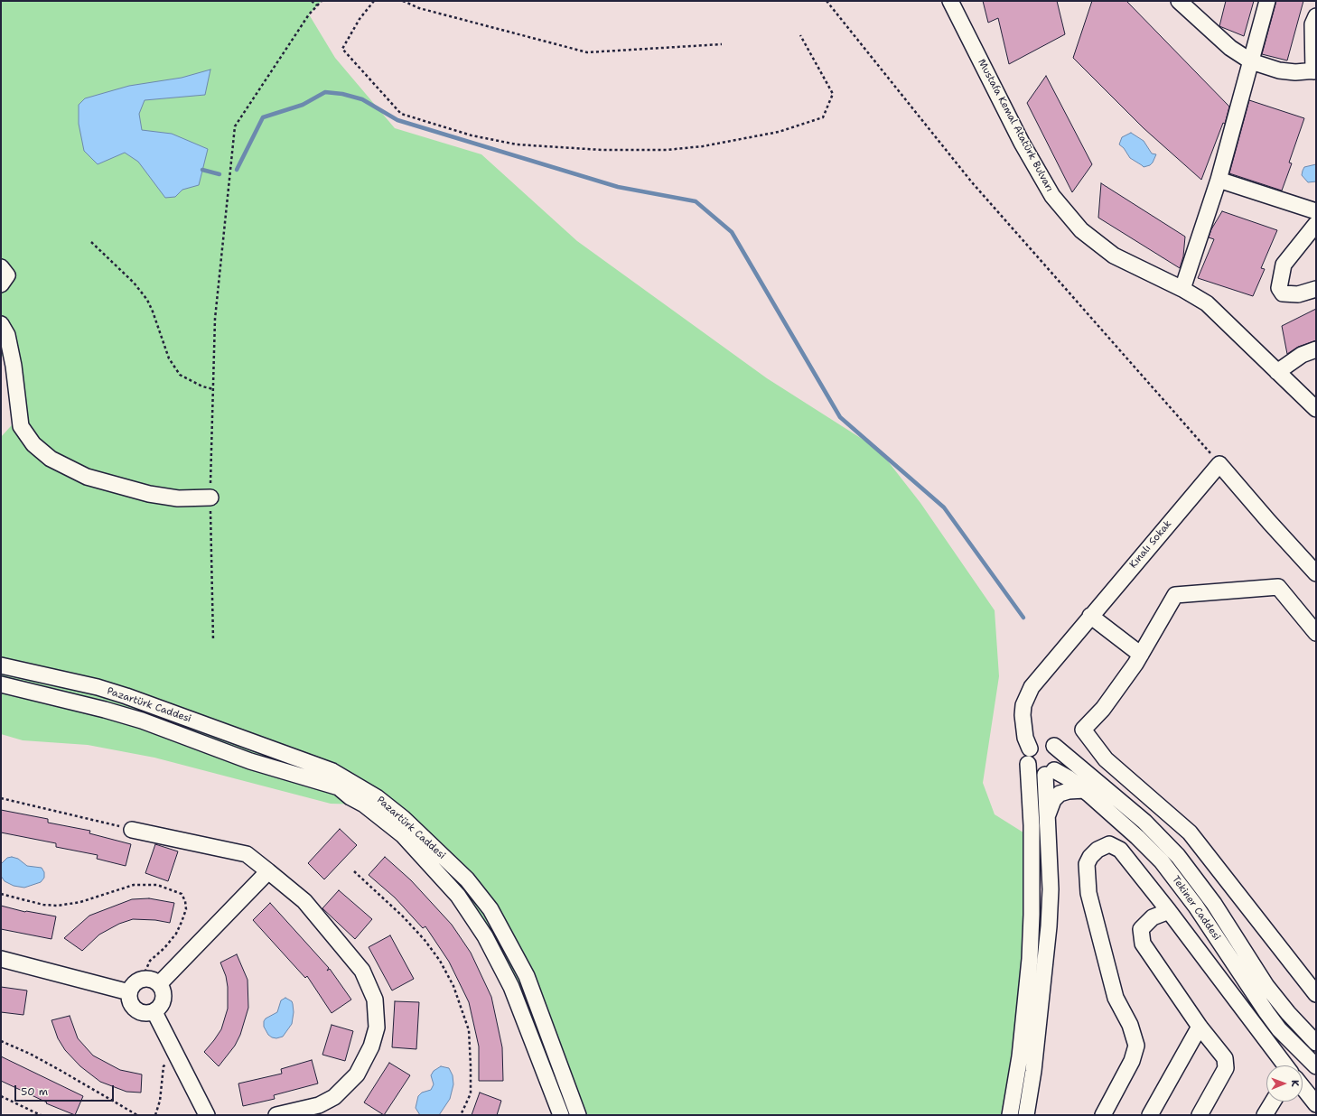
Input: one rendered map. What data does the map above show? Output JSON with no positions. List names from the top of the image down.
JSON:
{
  "streets": {
    "street": [
      "Mustafa Kemal Atatürk Bulvarı",
      "Kınalı Sokak",
      "Pazartürk Caddesi",
      "Tekiner Caddesi"
    ]
  },
  "crossings": [
    ["Kınalı Sokak", "Tekiner Caddesi"]
  ],
  "scale_bar": "50 m",
  "north": "right"
}
